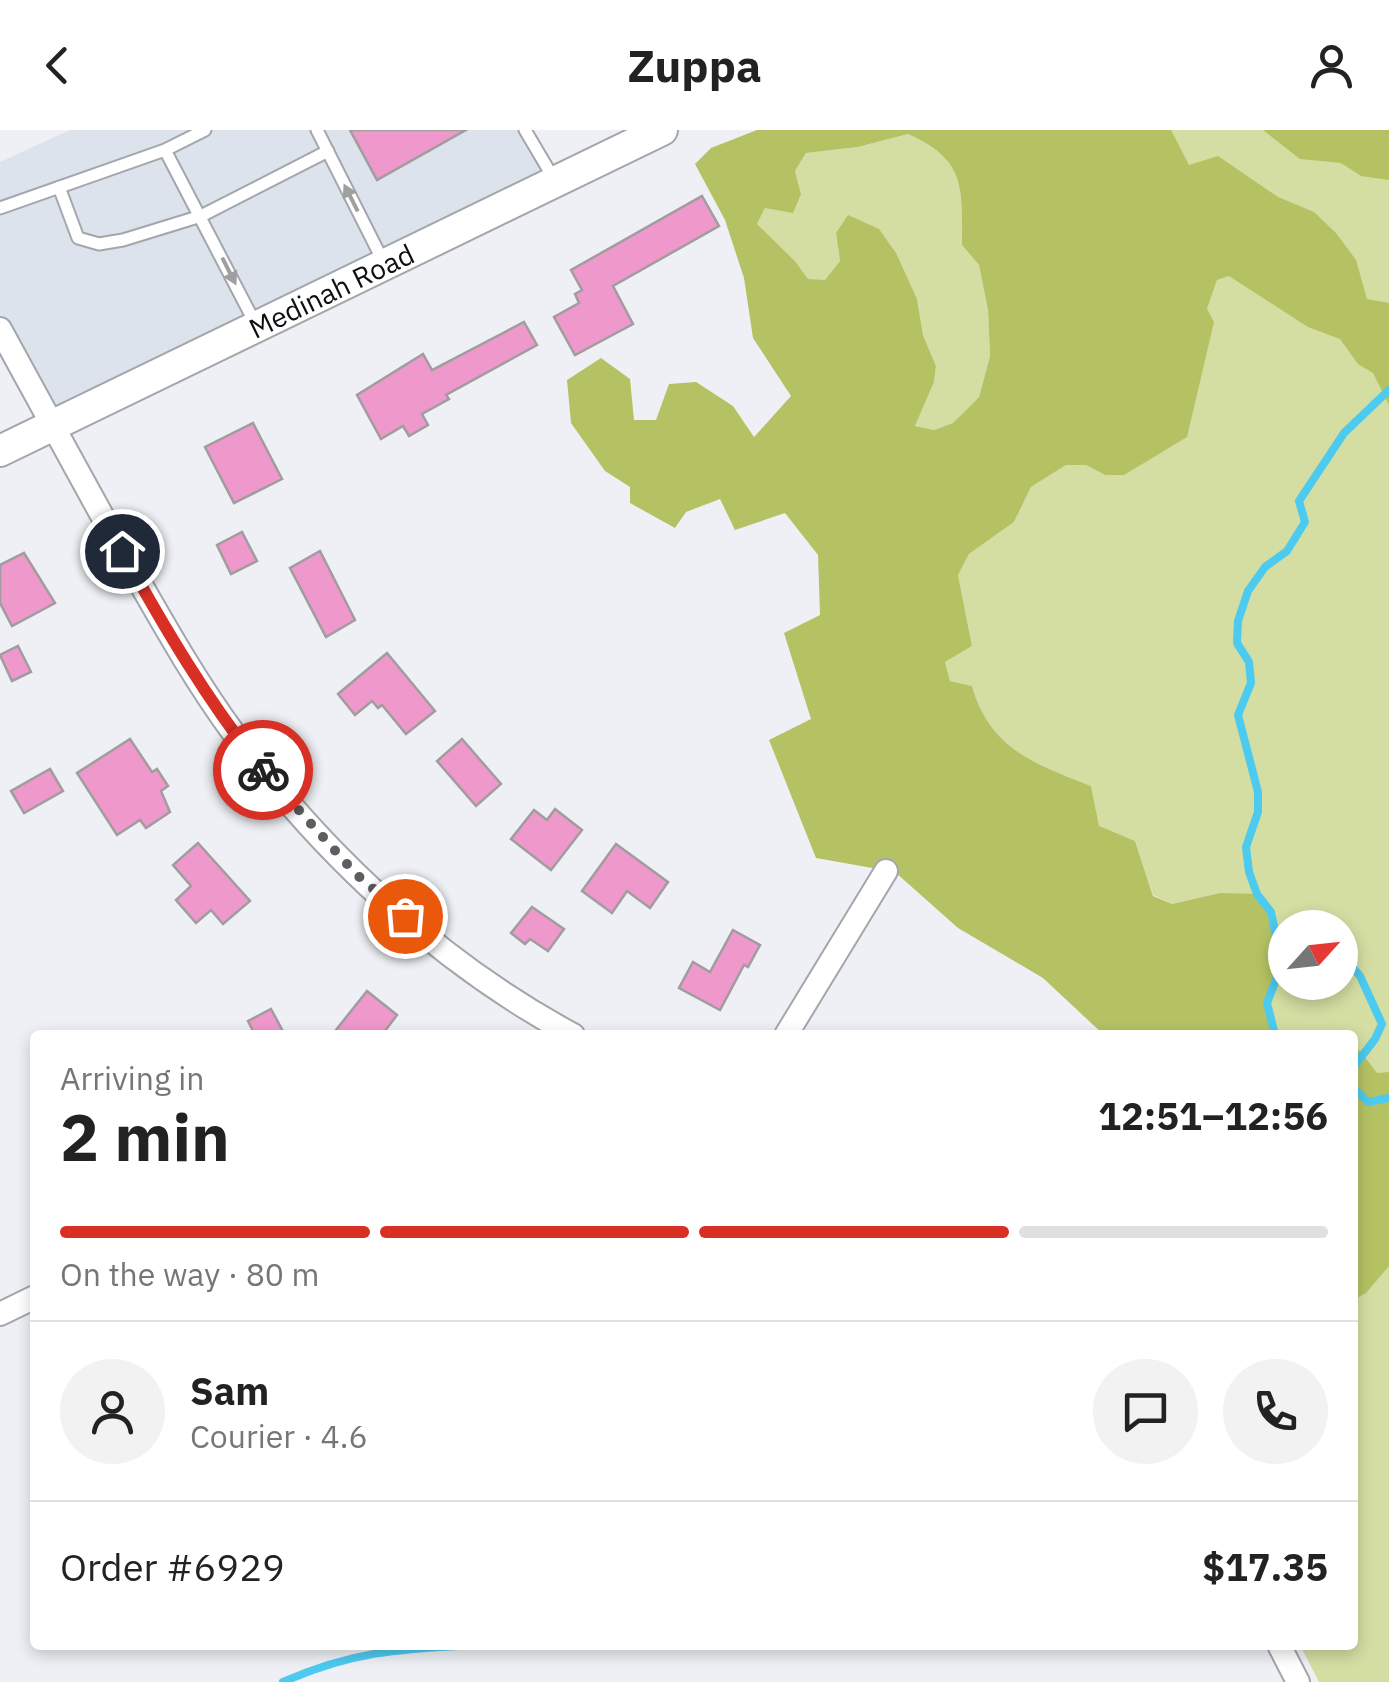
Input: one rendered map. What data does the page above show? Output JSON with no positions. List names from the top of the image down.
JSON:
{
  "streets": {
    "main road": ["Medinah Road"]
  },
  "north": "top right",
  "page": {
    "header": "Zuppa",
    "heading": ["2 min", "Arriving in", "12:51–12:56"],
    "panel": [
      "Sam",
      "Courier · 4.6",
      "Order #6929",
      "$17.35"
    ],
    "bar": "On the way · 80 m"
  }
}
